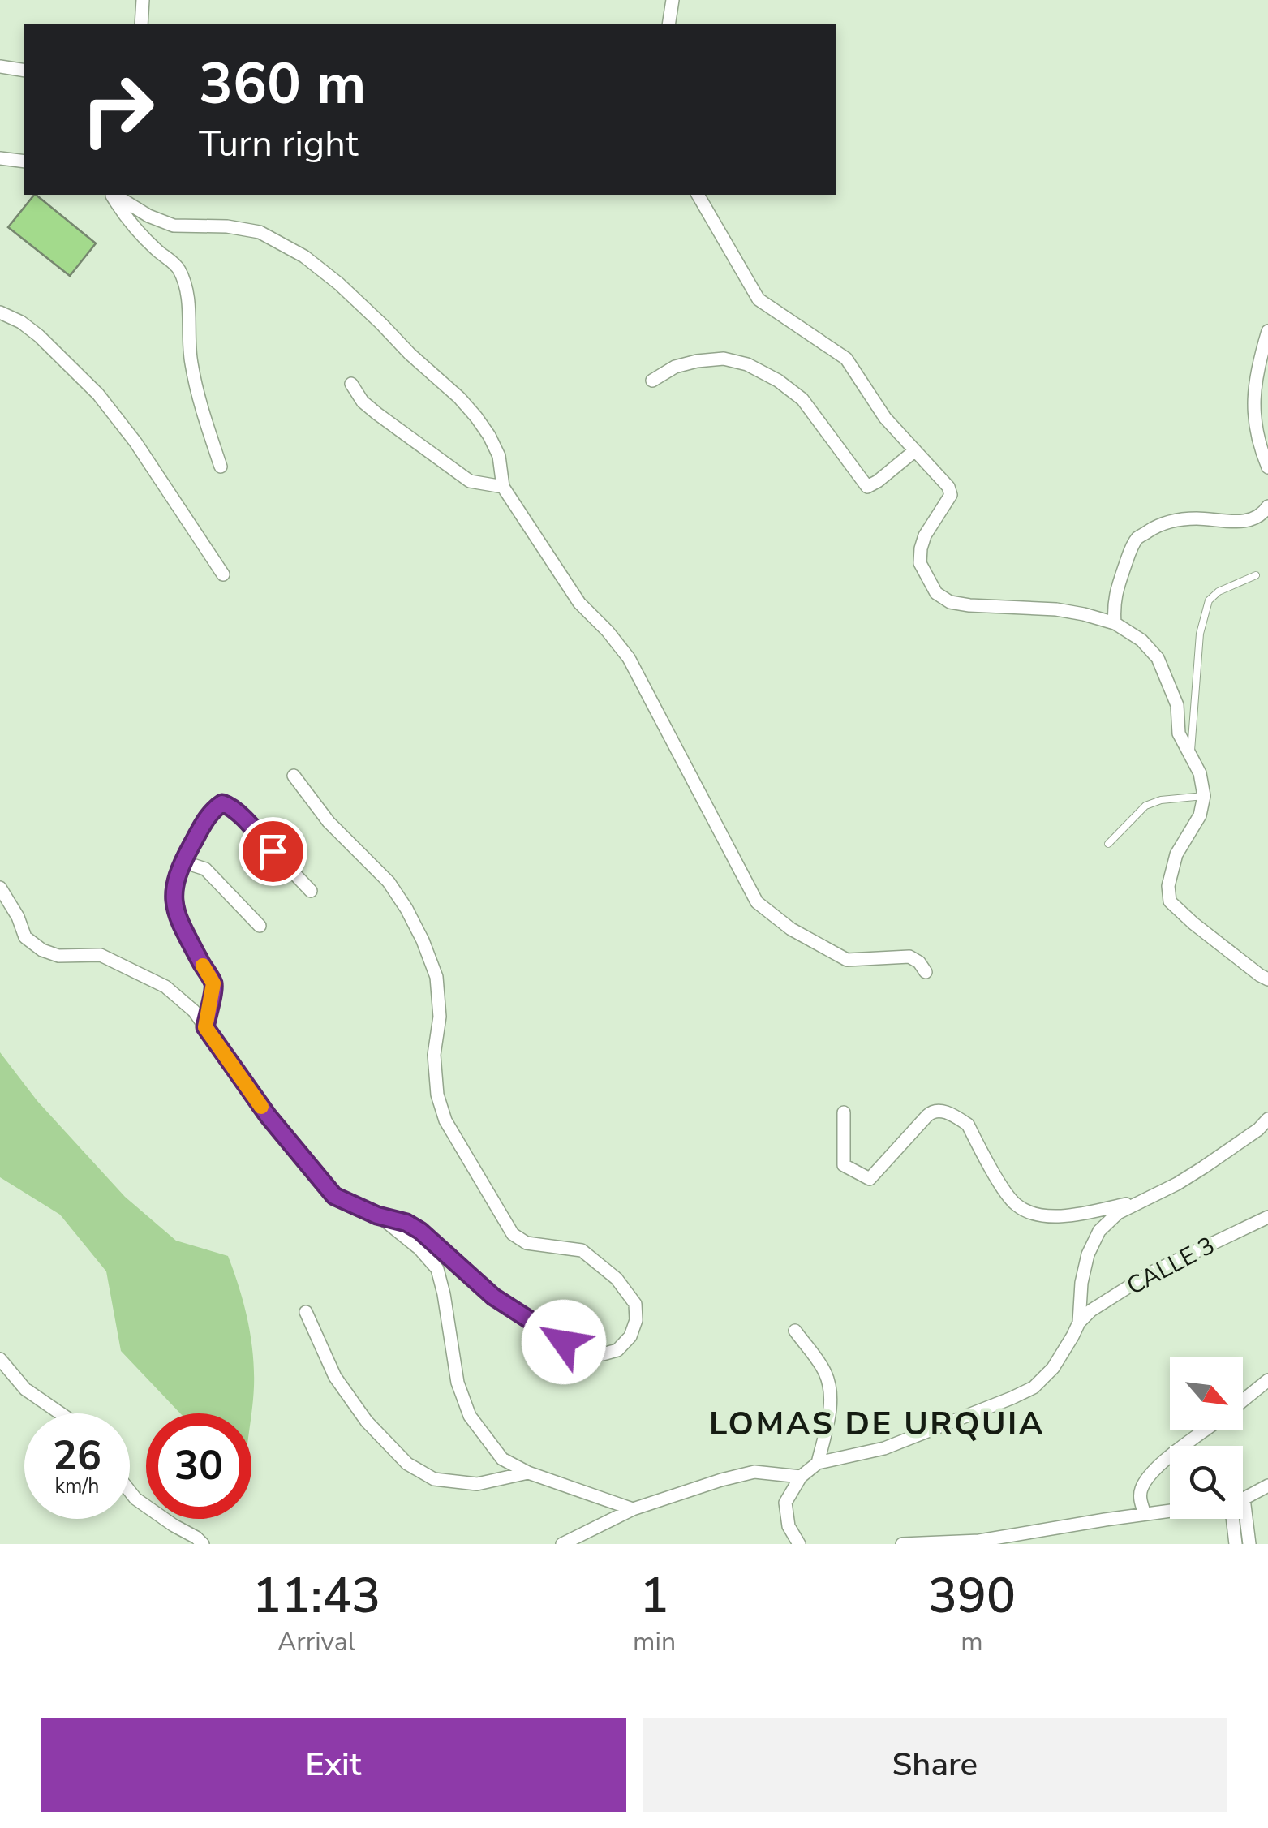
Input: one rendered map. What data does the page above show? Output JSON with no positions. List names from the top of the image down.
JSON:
{
  "streets": {
    "street": ["CALLE 3"]
  },
  "districts": ["LOMAS DE URQUIA"],
  "north": "bottom right",
  "page": {
    "turn": ["360 m", "Turn right"],
    "speed": "26 km/h",
    "limit": "30",
    "eta": [
      "11:43",
      "Arrival",
      "1",
      "min",
      "390",
      "m"
    ],
    "buttons": ["Exit", "Share"]
  }
}
